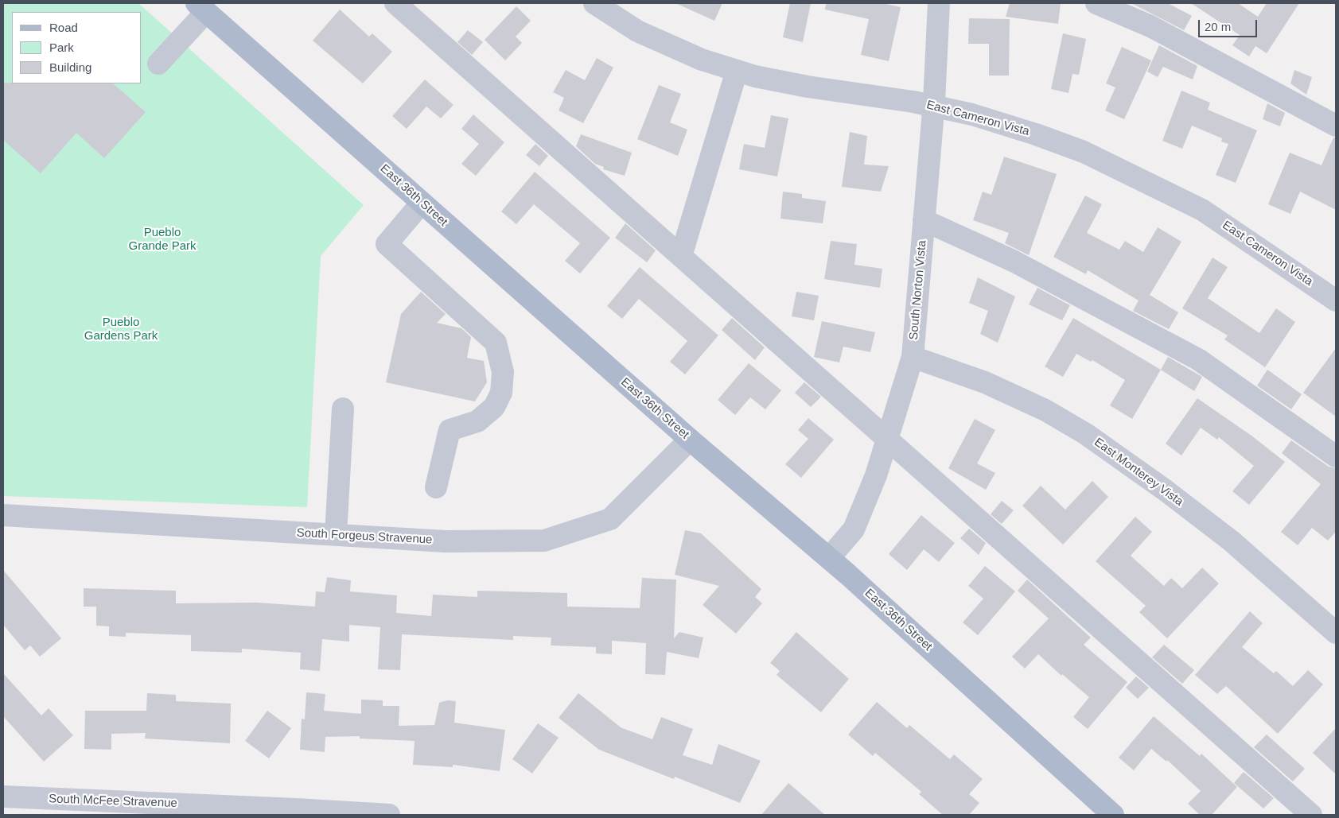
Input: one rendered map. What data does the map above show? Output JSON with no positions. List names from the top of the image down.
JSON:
{
  "streets": {
    "main road": ["East 36th Street"],
    "street": [
      "East Cameron Vista",
      "South Norton Vista",
      "East Monterey Vista",
      "South Forgeus Stravenue",
      "South McFee Stravenue"
    ]
  },
  "crossings": [
    ["East Cameron Vista", "South Norton Vista"],
    ["East 36th Street", "South Norton Vista"],
    ["East 36th Street", "South Forgeus Stravenue"],
    ["South Norton Vista", "East Monterey Vista"]
  ],
  "parks": ["Pueblo Grande Park", "Pueblo Gardens Park"],
  "legend": ["Road", "Park", "Building"],
  "scale_bar": "20 m"
}
